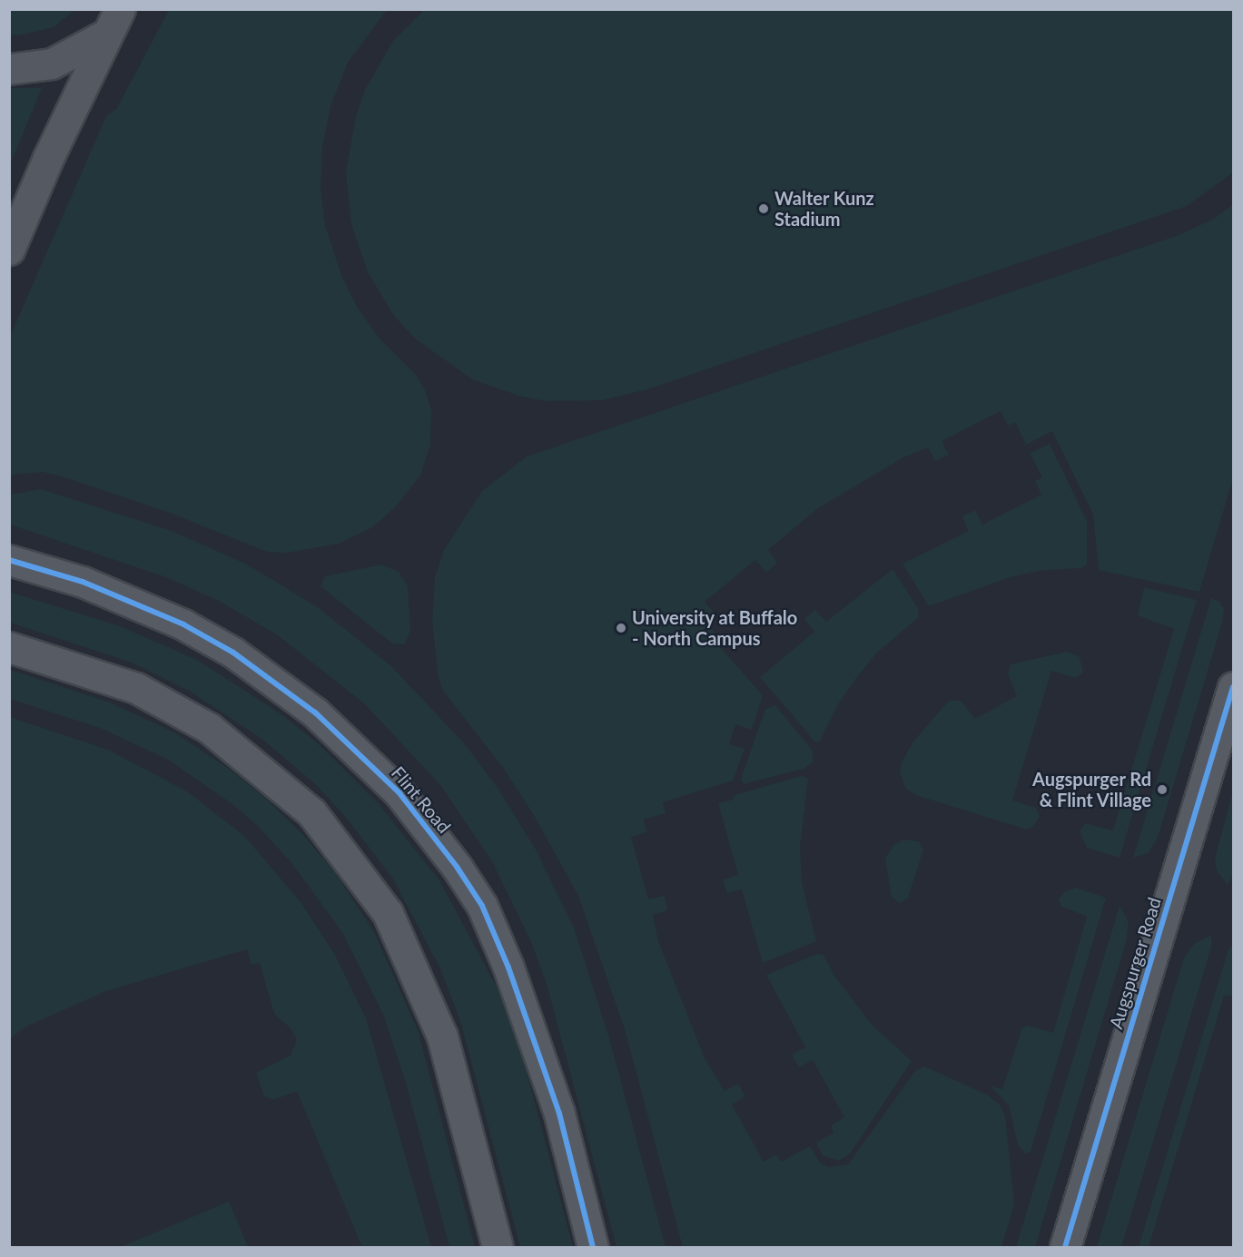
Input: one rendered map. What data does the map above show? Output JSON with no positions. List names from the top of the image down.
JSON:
{
  "streets": {
    "street": ["Flint Road", "Augspurger Road"]
  },
  "places": ["Walter Kunz Stadium", "University at Buffalo - North Campus", "Augspurger Rd & Flint Village"]
}
